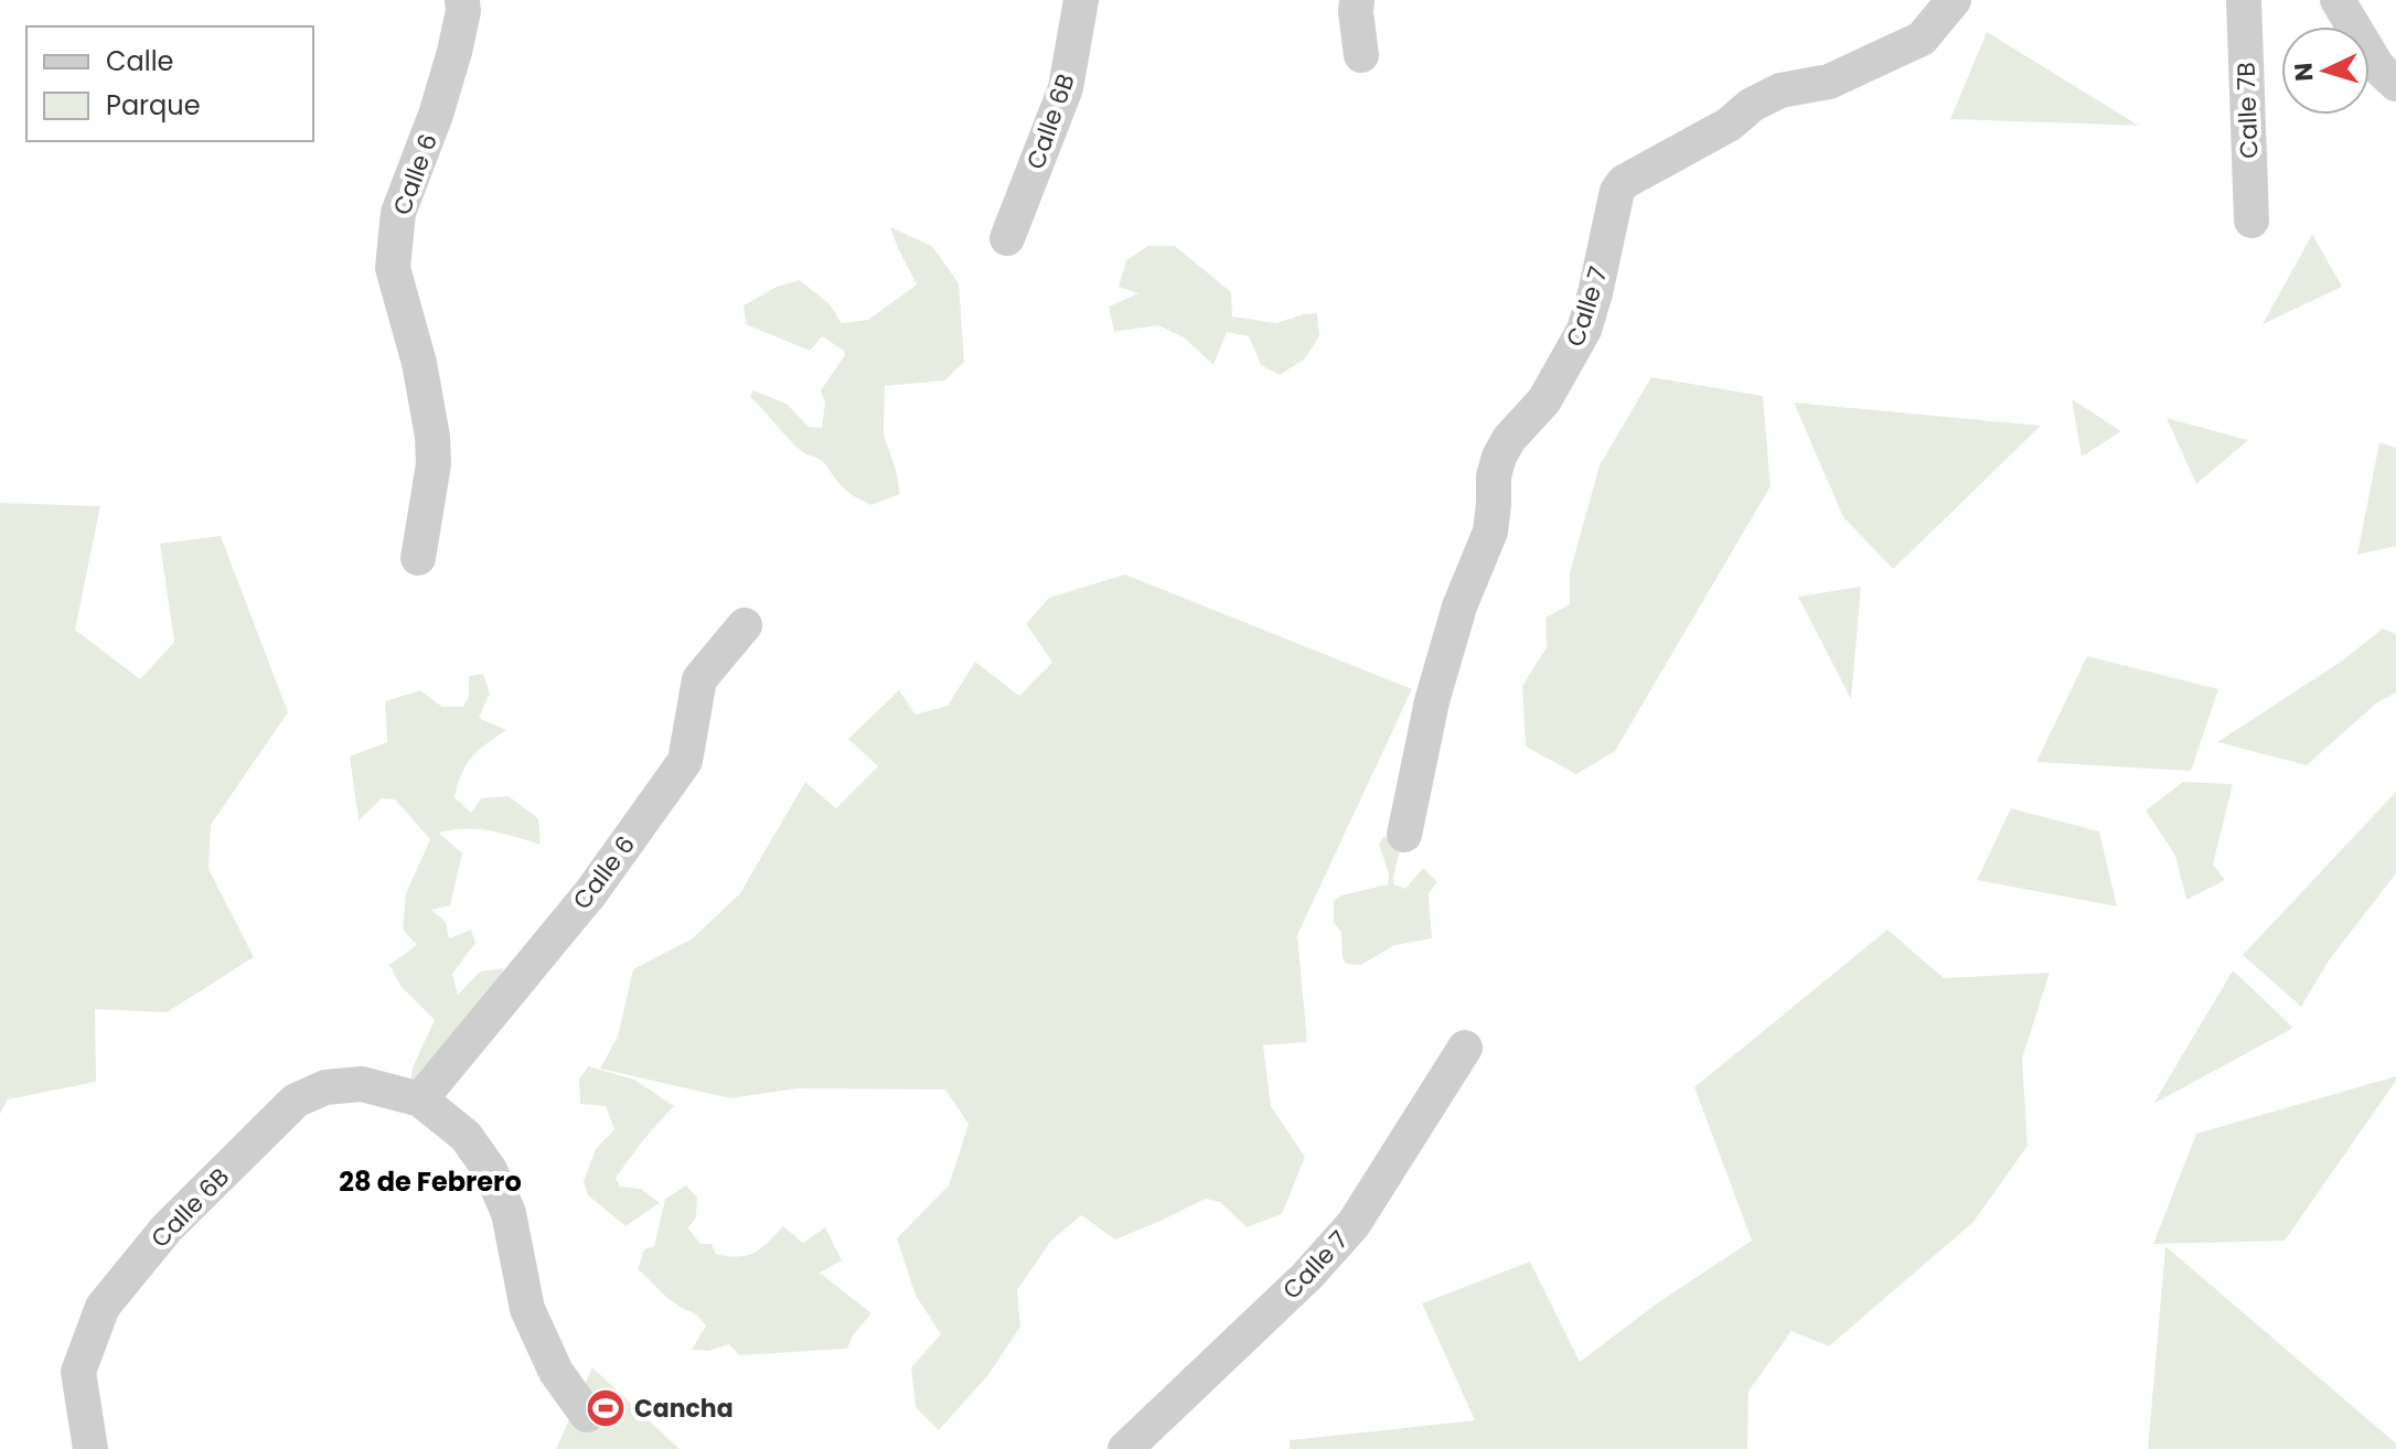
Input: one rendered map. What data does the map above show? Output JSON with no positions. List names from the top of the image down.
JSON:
{
  "streets": {
    "street": [
      "Calle 7B",
      "Calle 6B",
      "Calle 6",
      "Calle 7"
    ]
  },
  "crossings": [
    ["Calle 6B", "Calle 6"]
  ],
  "districts": ["28 de Febrero"],
  "places": {
    "sports": ["Cancha"]
  },
  "legend": ["Calle", "Parque"],
  "north": "left"
}
